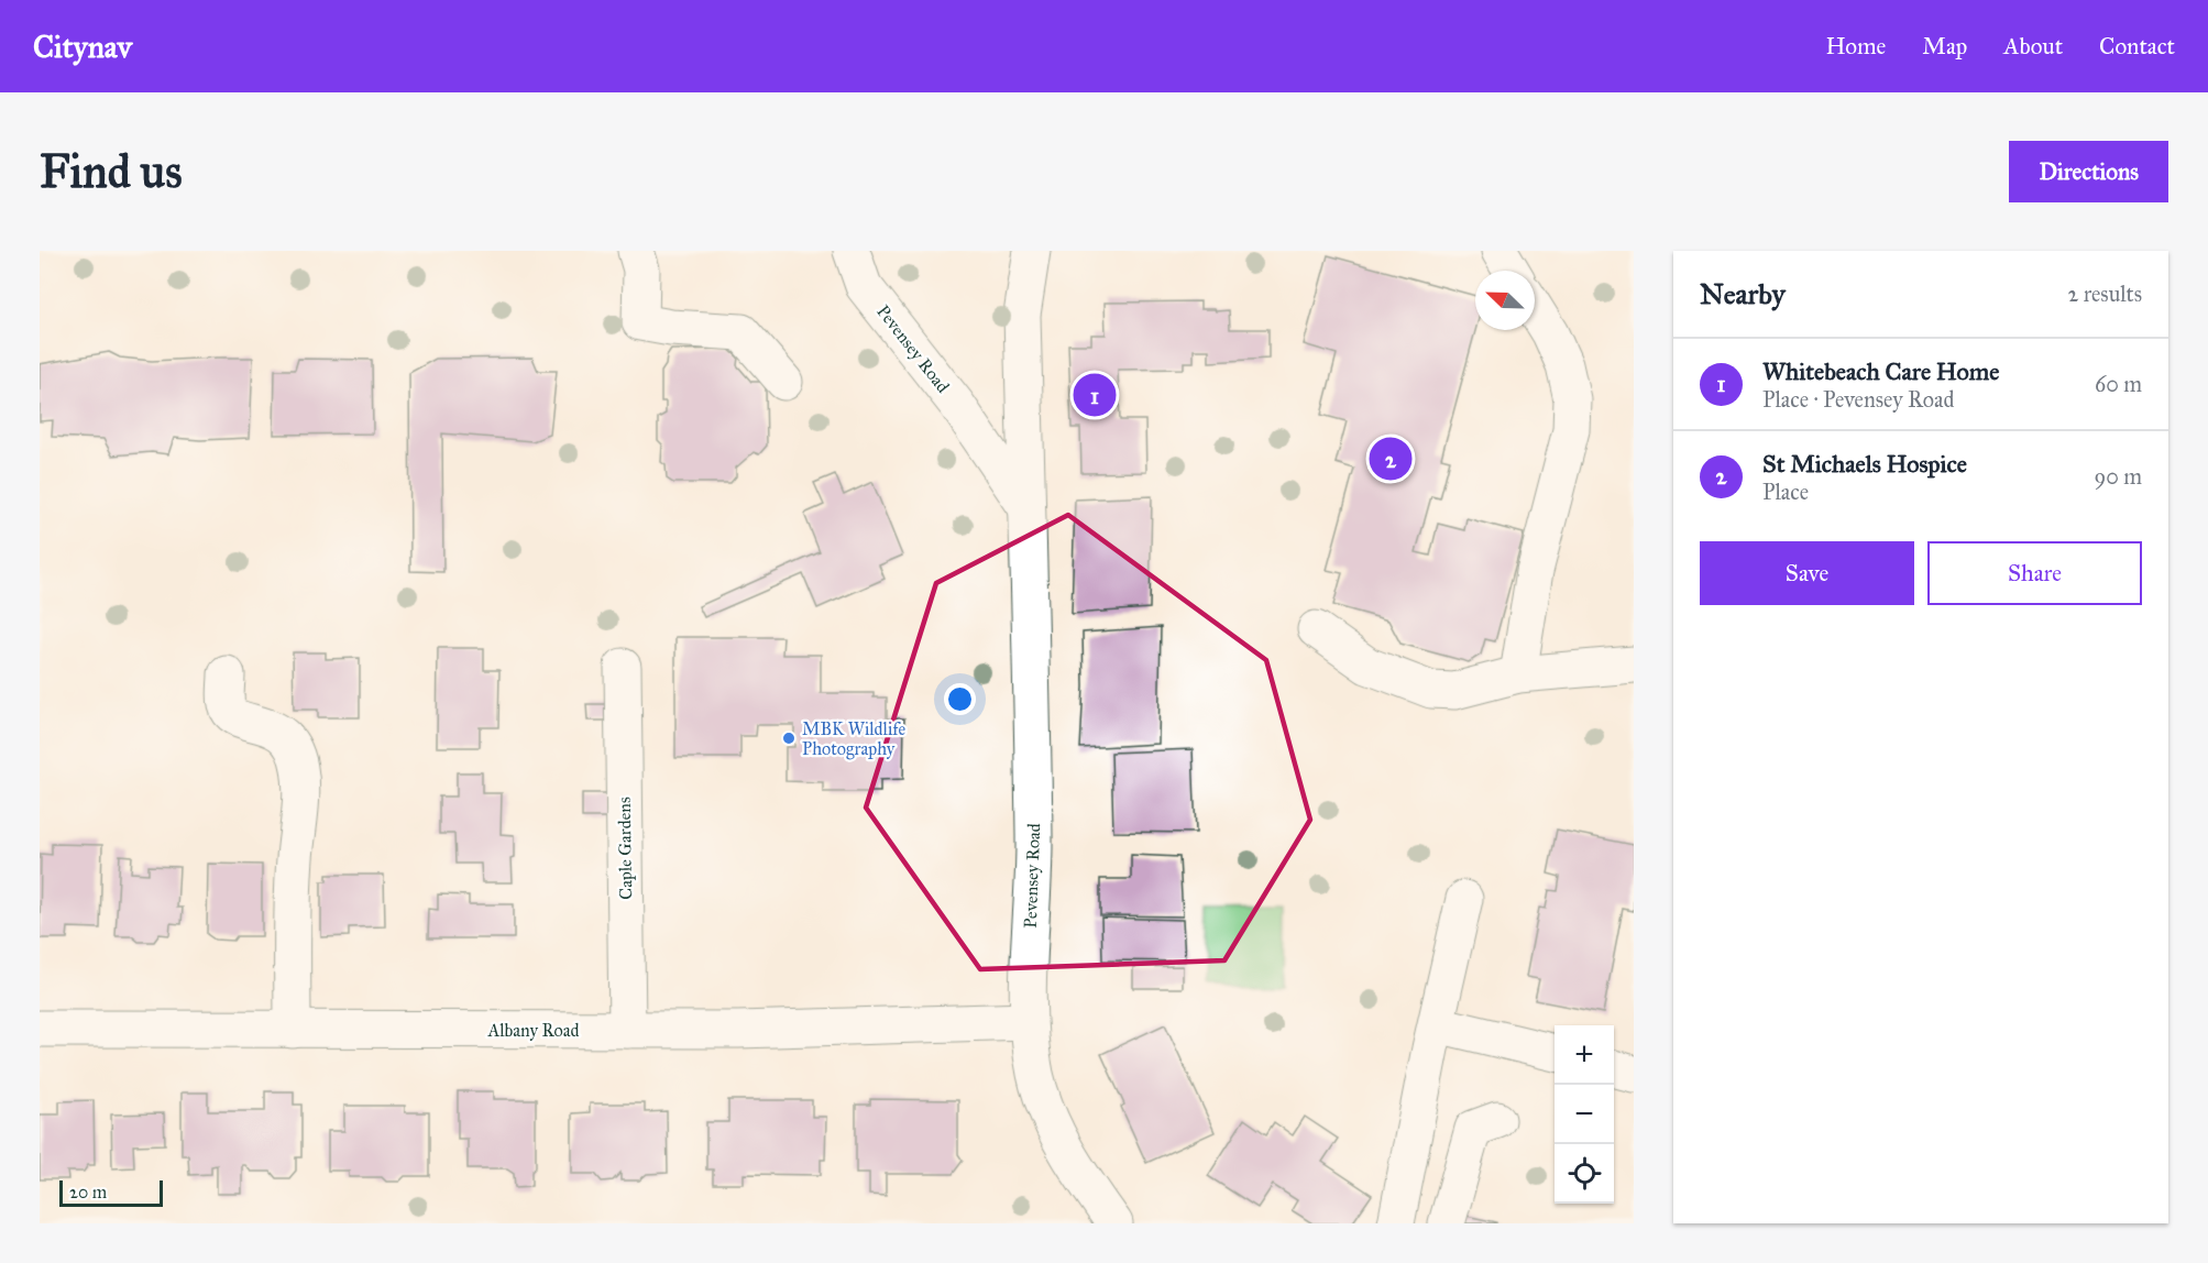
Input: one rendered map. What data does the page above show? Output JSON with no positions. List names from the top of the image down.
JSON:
{
  "streets": {
    "street": ["Pevensey Road", "Caple Gardens", "Albany Road"]
  },
  "crossings": [
    ["Pevensey Road", "Albany Road"],
    ["Caple Gardens", "Albany Road"]
  ],
  "places": ["MBK Wildlife Photography"],
  "scale_bar": "20 m",
  "north": "top left",
  "page": {
    "header": "Citynav",
    "nav": [
      "Home",
      "Map",
      "About",
      "Contact"
    ],
    "buttons": [
      "Directions",
      ["Save", "Share"]
    ],
    "title": "Find us",
    "heading": ["Nearby", "2 results"],
    "list": [
      {
        "mark": "1",
        "name": "Whitebeach Care Home",
        "note": "Place · Pevensey Road",
        "value": "60 m"
      },
      {
        "mark": "2",
        "name": "St Michaels Hospice",
        "note": "Place",
        "value": "90 m"
      }
    ],
    "pins": ["1", "2"],
    "map_buttons": ["+", "−"],
    "scale": "20 m"
  }
}
